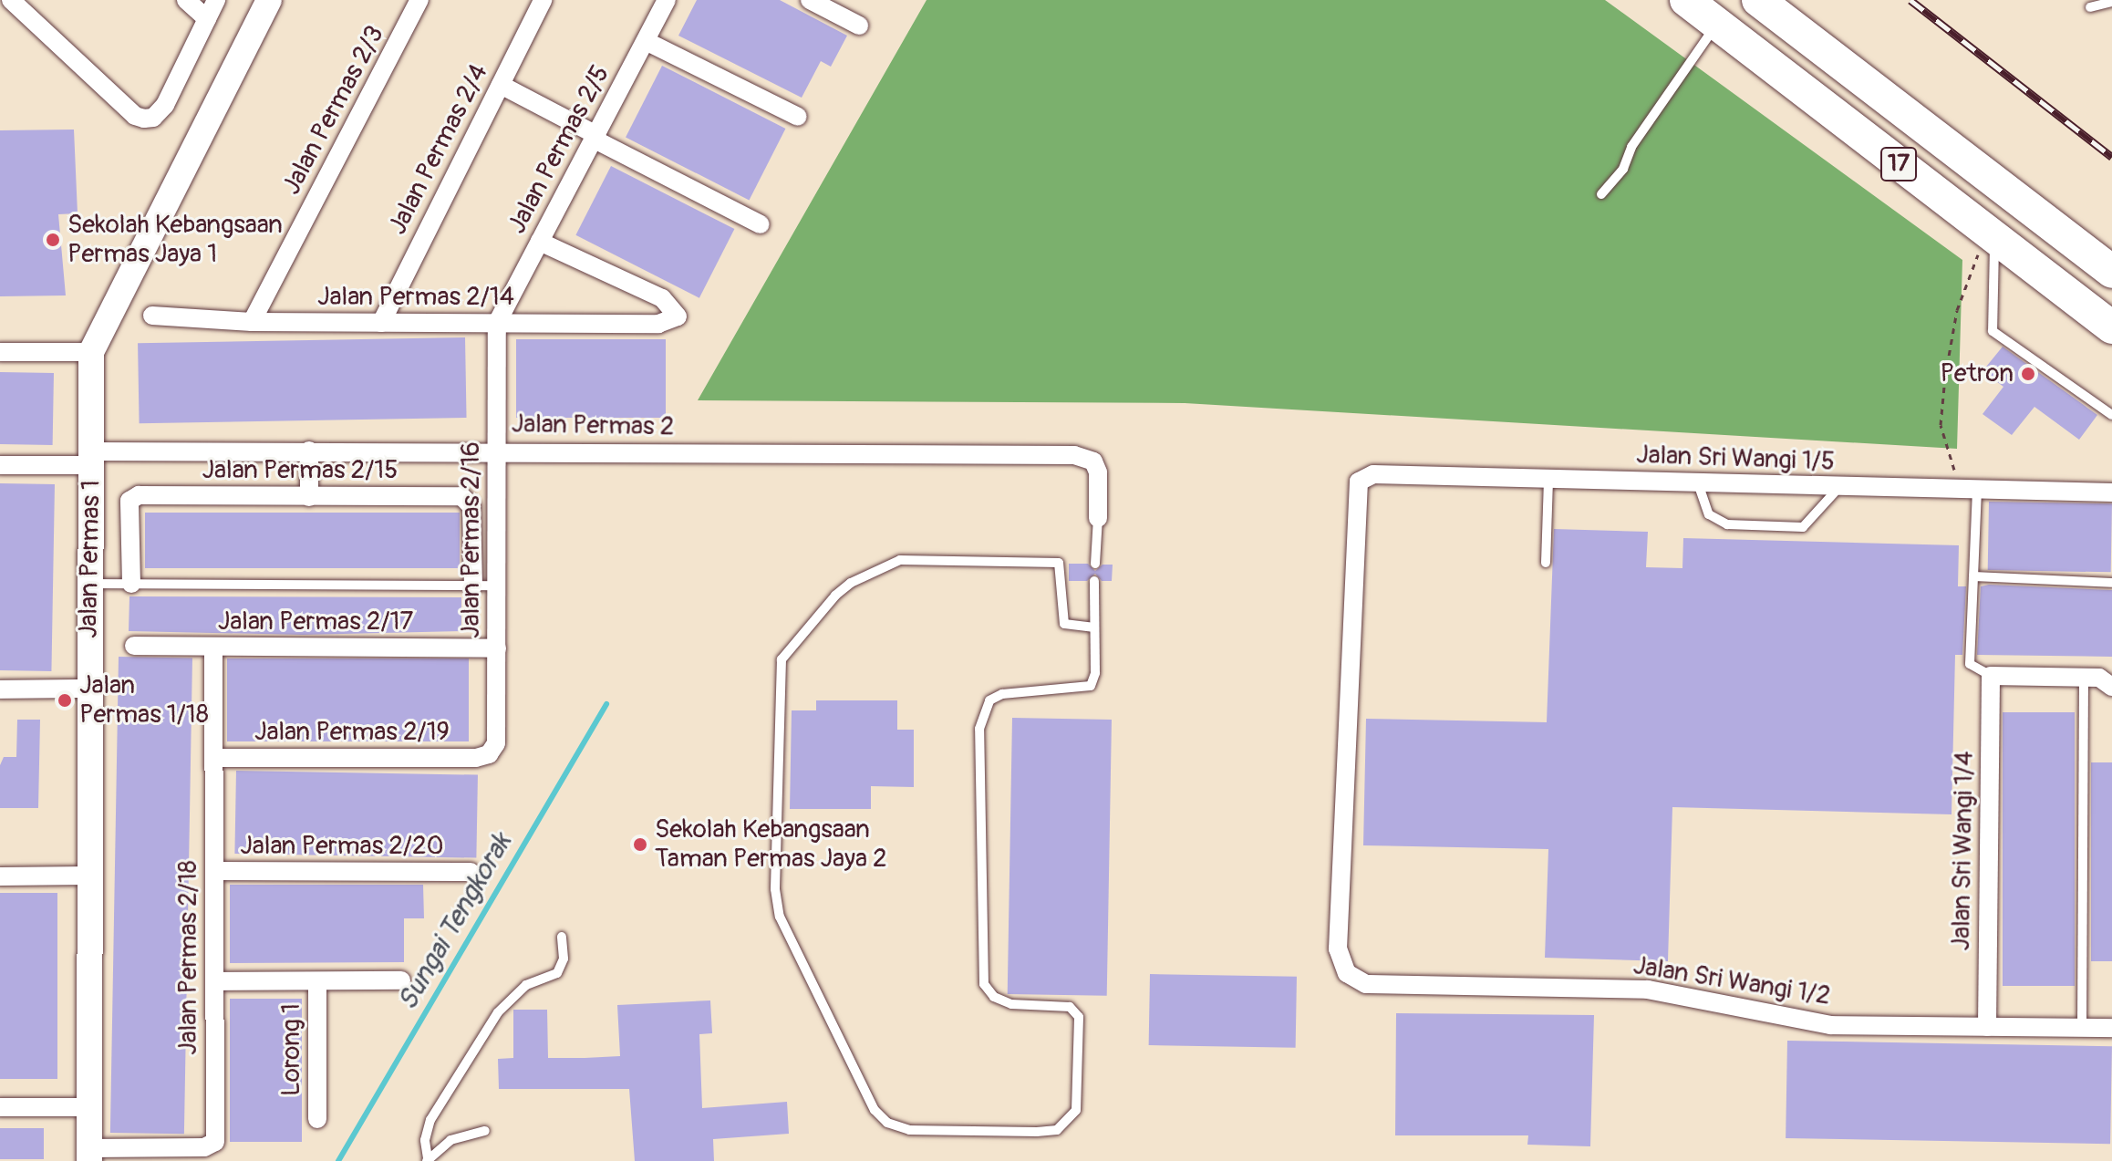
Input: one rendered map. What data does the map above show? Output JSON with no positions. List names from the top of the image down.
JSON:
{
  "streets": {
    "highway": ["17"],
    "street": [
      "Jalan Permas 2/3",
      "Jalan Permas 2/4",
      "Jalan Permas 2/5",
      "Jalan Permas 2/14",
      "Jalan Permas 2",
      "Jalan Sri Wangi 1/5",
      "Jalan Permas 2/15",
      "Jalan Permas 2/16",
      "Jalan Permas 1",
      "Jalan Permas 2/17",
      "Jalan Permas 2/19",
      "Jalan Permas 2/20",
      "Jalan Sri Wangi 1/4",
      "Jalan Permas 2/18",
      "Jalan Sri Wangi 1/2",
      "Lorong 1"
    ]
  },
  "crossings": [
    ["Jalan Permas 2/3", "Jalan Permas 2/14"],
    ["Jalan Permas 2/4", "Jalan Permas 2/14"],
    ["Jalan Permas 2/5", "Jalan Permas 2/14"],
    ["Jalan Permas 2/5", "Jalan Permas 2/16"],
    ["Jalan Permas 2/14", "Jalan Permas 2/16"],
    ["Jalan Permas 2", "Jalan Permas 2/16"],
    ["Jalan Permas 2", "Jalan Permas 1"],
    ["Jalan Sri Wangi 1/5", "Jalan Sri Wangi 1/2"],
    ["Jalan Permas 2/16", "Jalan Permas 2/17"],
    ["Jalan Permas 2/16", "Jalan Permas 2/19"],
    ["Jalan Permas 1", "Jalan Permas 2/18"],
    ["Jalan Permas 2/17", "Jalan Permas 2/18"],
    ["Jalan Permas 2/19", "Jalan Permas 2/18"],
    ["Jalan Permas 2/20", "Jalan Permas 2/18"],
    ["Jalan Sri Wangi 1/4", "Jalan Sri Wangi 1/2"]
  ],
  "water": ["Sungai Tengkorak"],
  "places": [
    "Sekolah Kebangsaan Permas Jaya 1",
    "Petron",
    "Jalan Permas 1/18",
    "Sekolah Kebangsaan Taman Permas Jaya 2"
  ]
}
